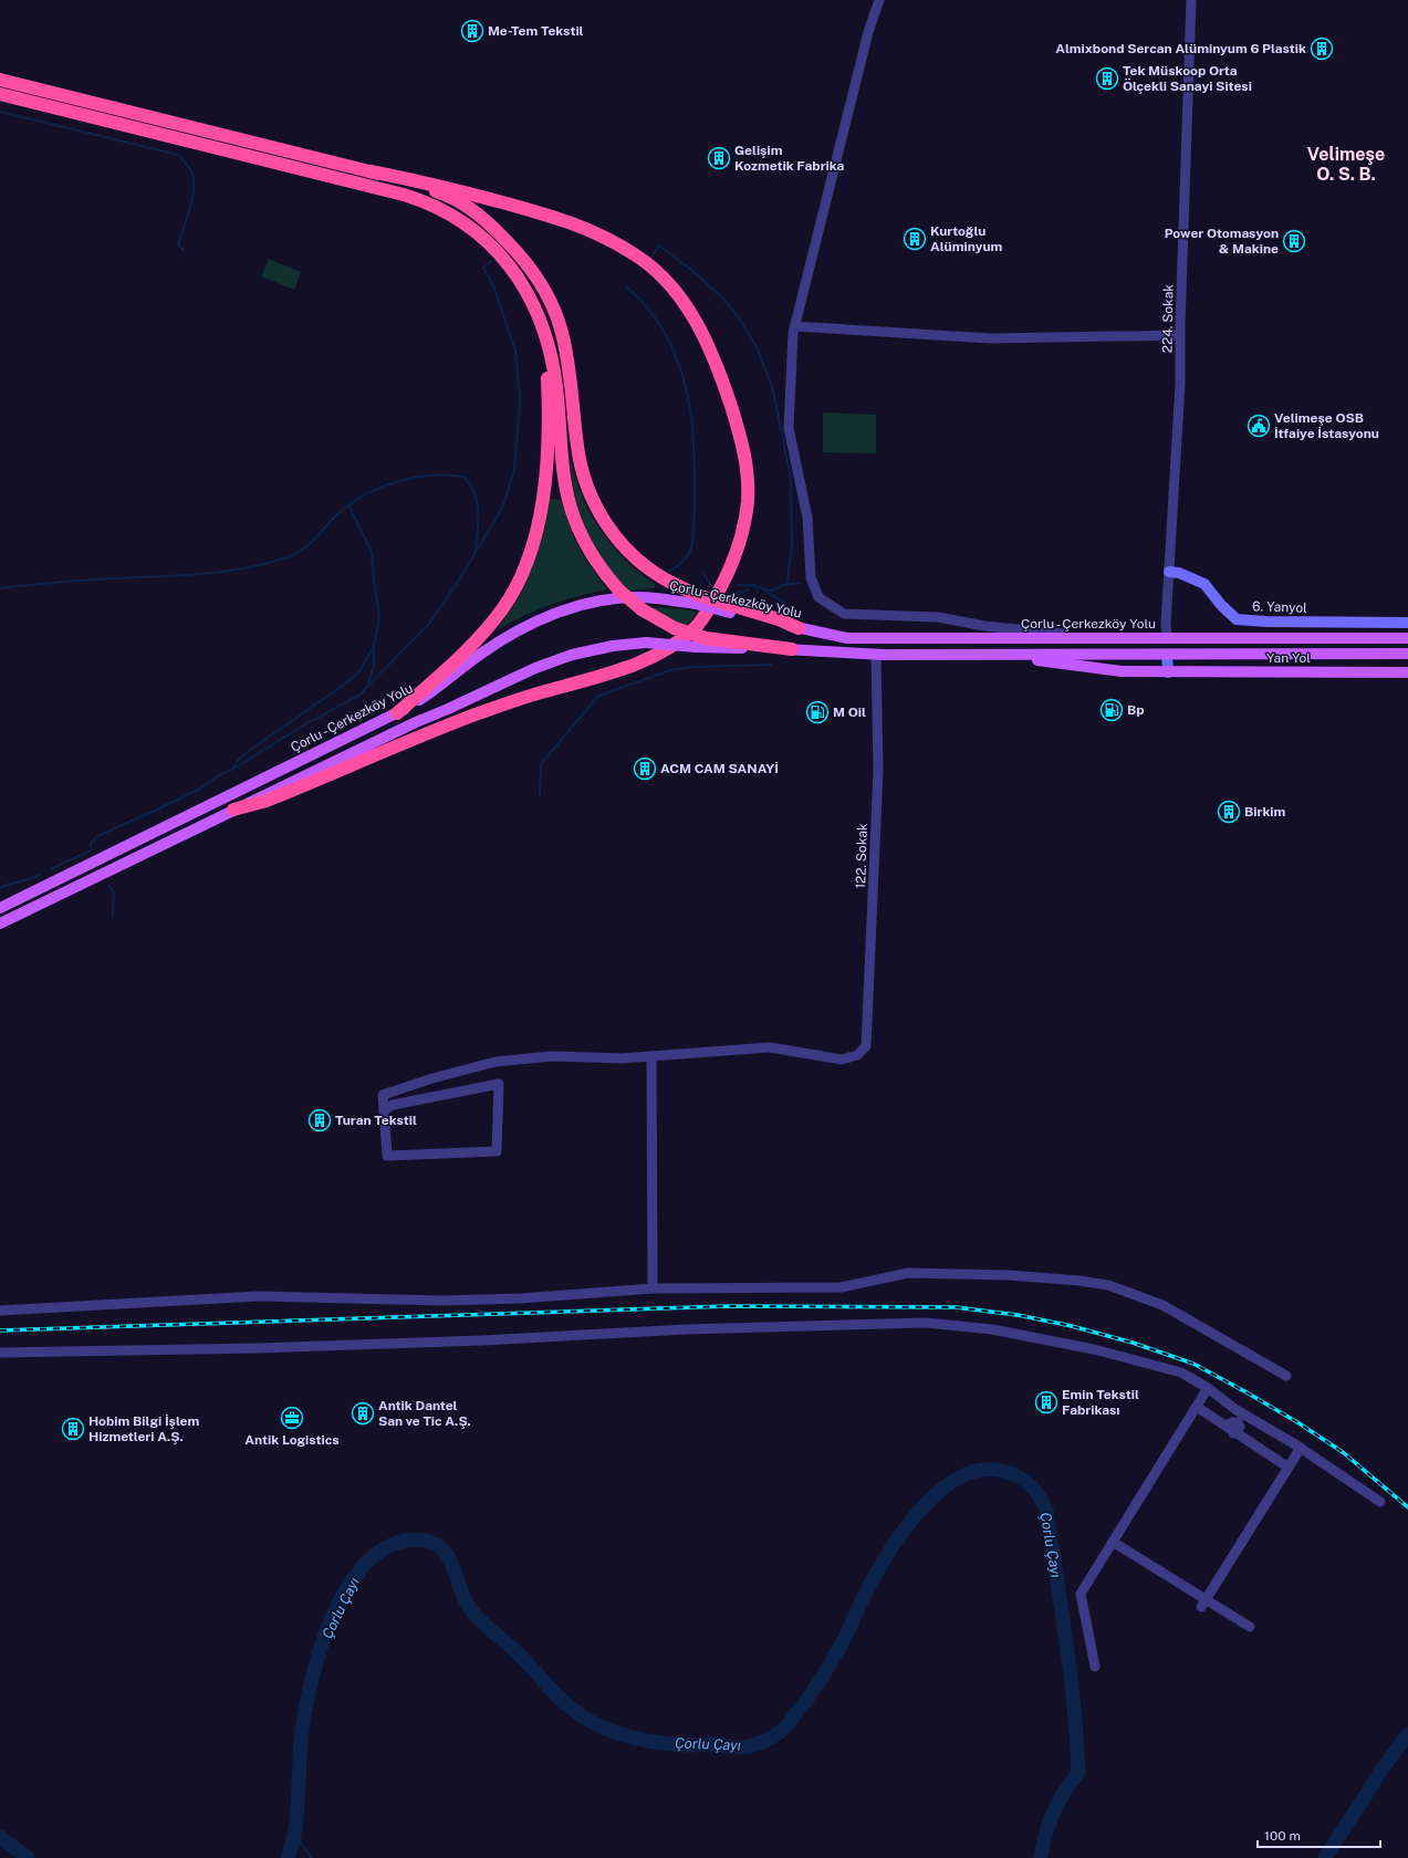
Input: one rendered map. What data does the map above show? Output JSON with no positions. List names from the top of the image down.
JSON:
{
  "streets": {
    "main road": ["Çorlu - Çerkezköy Yolu", "6. Yanyol", "Yan Yol"],
    "street": ["224. Sokak", "122. Sokak"]
  },
  "crossings": [
    ["224. Sokak", "Çorlu - Çerkezköy Yolu"],
    ["224. Sokak", "6. Yanyol"]
  ],
  "districts": ["Velimeşe O. S. B."],
  "water": ["Çorlu Çayı"],
  "places": {
    "building": [
      "Me-Tem Tekstil",
      "Almixbond Sercan Alüminyum 6 Plastik",
      "Tek Müskoop Orta Ölçekli Sanayi Sitesi",
      "Gelişim Kozmetik Fabrika",
      "Kurtoğlu Alüminyum",
      "Power Otomasyon & Makine",
      "ACM CAM SANAYİ",
      "Birkim",
      "Turan Tekstil",
      "Emin Tekstil Fabrikası",
      "Antik Dantel San ve Tic A.Ş.",
      "Hobim Bilgi İşlem Hizmetleri A.Ş."
    ],
    "public building": ["Velimeşe OSB İtfaiye İstasyonu"],
    "fuel station": ["Bp", "M Oil"],
    "office": ["Antik Logistics"]
  },
  "scale_bar": "100 m"
}
